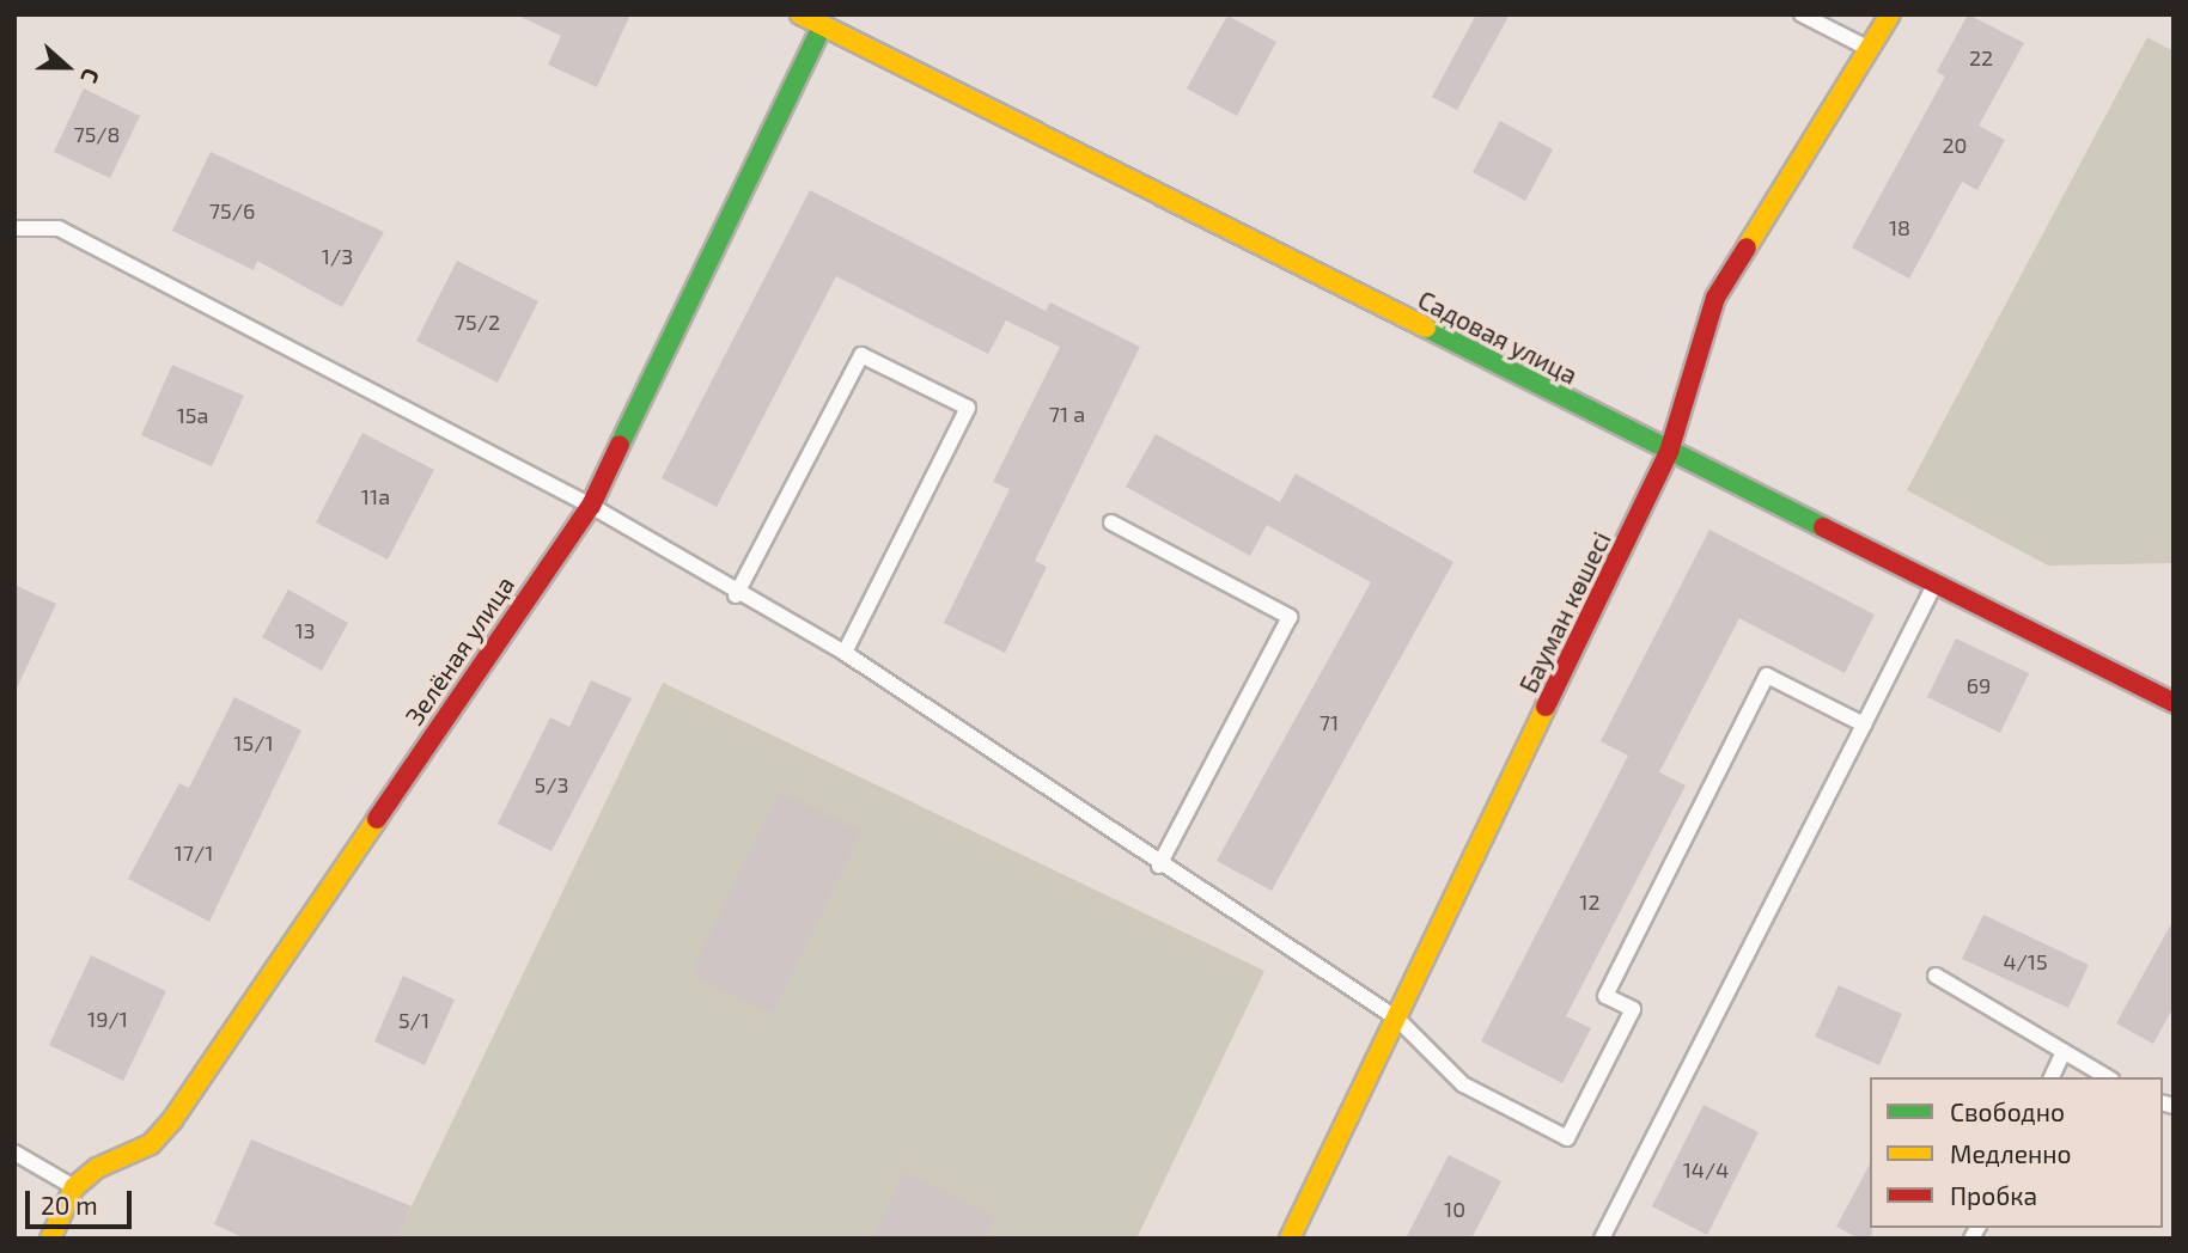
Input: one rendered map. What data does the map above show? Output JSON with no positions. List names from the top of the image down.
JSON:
{
  "streets": {
    "street": ["Садовая улица", "Бауман көшесі", "Зелёная улица"]
  },
  "crossings": [
    ["Садовая улица", "Бауман көшесі"],
    ["Садовая улица", "Зелёная улица"]
  ],
  "house_numbers": [
    "22",
    "75/8",
    "20",
    "75/6",
    "18",
    "1/3",
    "75/2",
    "71 а",
    "15а",
    "11а",
    "13",
    "69",
    "71",
    "15/1",
    "5/3",
    "17/1",
    "12",
    "4/15",
    "19/1",
    "5/1",
    "14/4",
    "10"
  ],
  "legend": ["Свободно", "Медленно", "Пробка"],
  "scale_bar": "20 m",
  "north": "right"
}
